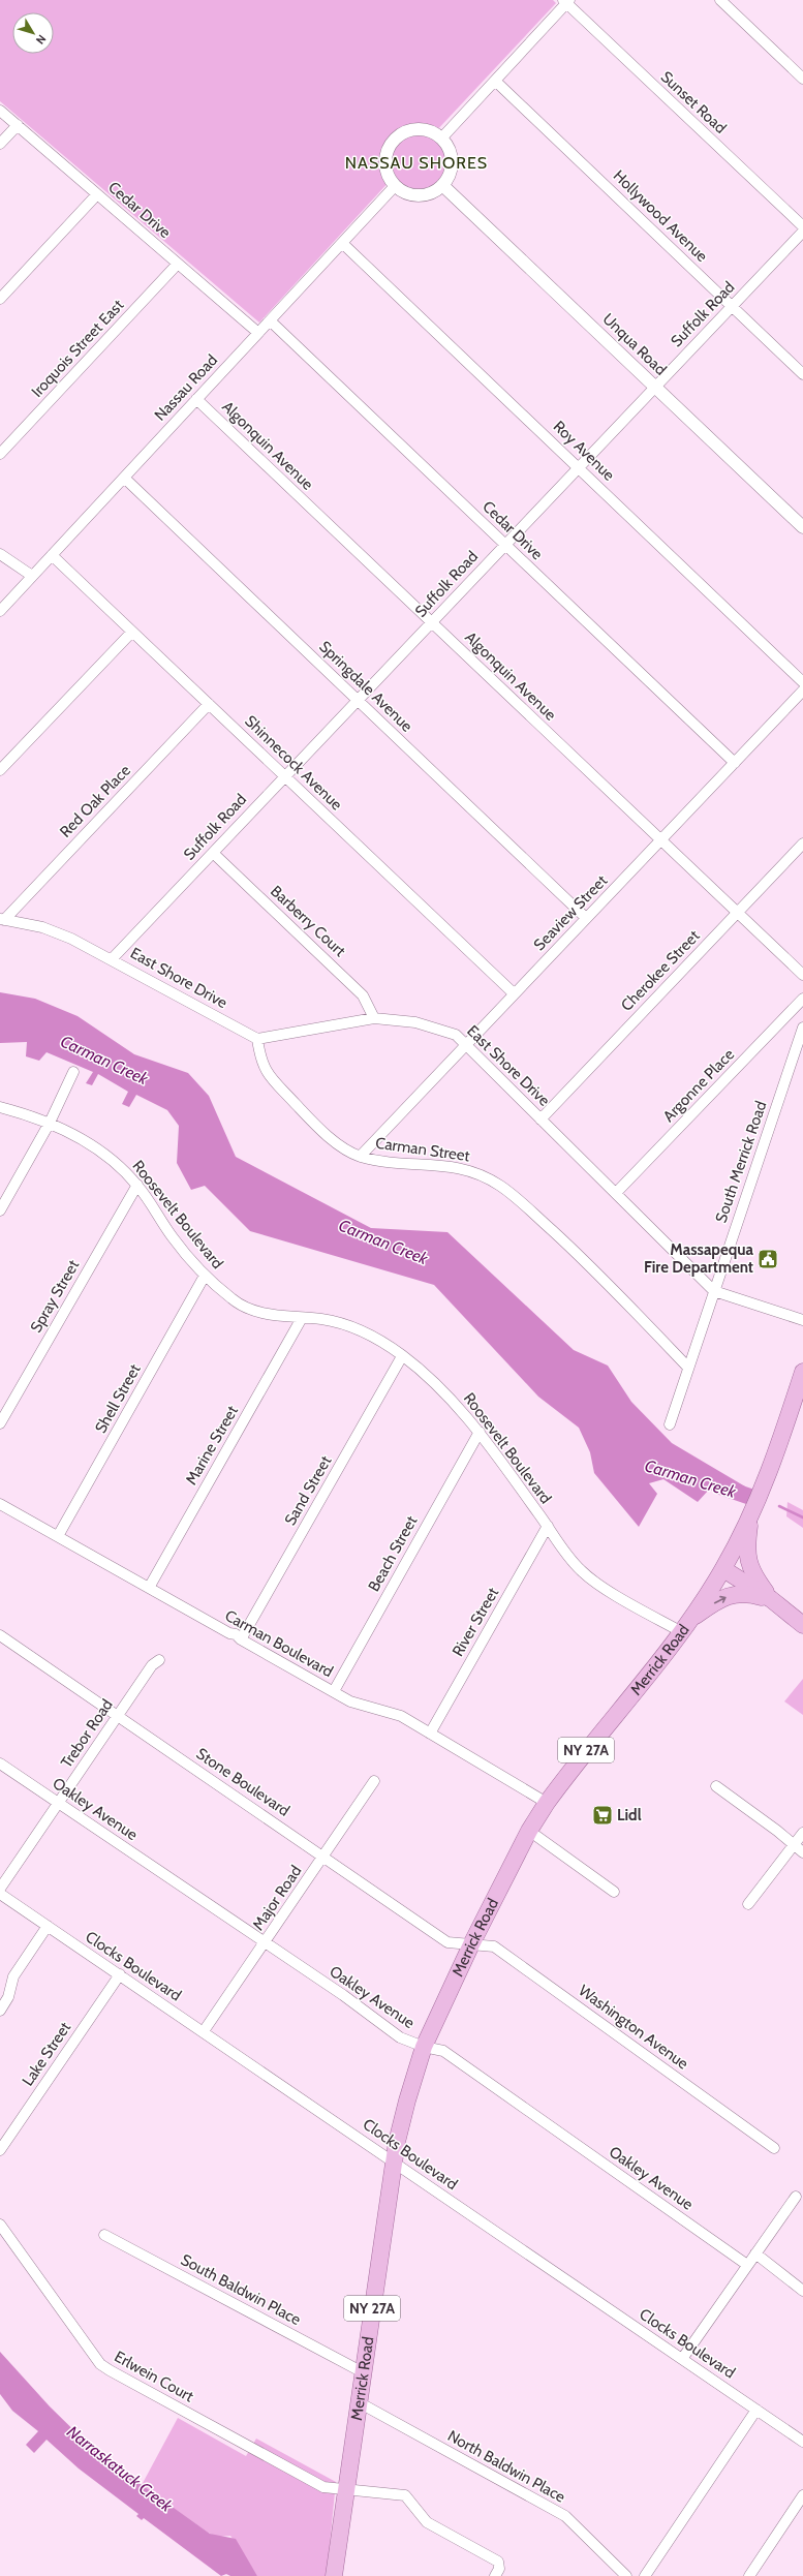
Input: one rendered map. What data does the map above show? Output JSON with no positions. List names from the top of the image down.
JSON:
{
  "streets": {
    "main road": ["Merrick Road", "NY 27A"],
    "street": [
      "Sunset Road",
      "Cedar Drive",
      "Hollywood Avenue",
      "Suffolk Road",
      "Unqua Road",
      "Iroquois Street East",
      "Nassau Road",
      "Algonquin Avenue",
      "Roy Avenue",
      "Springdale Avenue",
      "Shinnecock Avenue",
      "Red Oak Place",
      "Seaview Street",
      "Barberry Court",
      "Cherokee Street",
      "East Shore Drive",
      "Argonne Place",
      "Carman Street",
      "South Merrick Road",
      "Roosevelt Boulevard",
      "Spray Street",
      "Shell Street",
      "Marine Street",
      "Sand Street",
      "Beach Street",
      "River Street",
      "Carman Boulevard",
      "Trebor Road",
      "Stone Boulevard",
      "Oakley Avenue",
      "Major Road",
      "Clocks Boulevard",
      "Washington Avenue",
      "Lake Street",
      "South Baldwin Place",
      "Erlwein Court",
      "North Baldwin Place"
    ]
  },
  "crossings": [
    ["Cedar Drive", "Suffolk Road"],
    ["Cedar Drive", "Iroquois Street East"],
    ["Cedar Drive", "Nassau Road"],
    ["Cedar Drive", "Seaview Street"],
    ["Hollywood Avenue", "Suffolk Road"],
    ["Suffolk Road", "Unqua Road"],
    ["Suffolk Road", "Algonquin Avenue"],
    ["Suffolk Road", "Roy Avenue"],
    ["Suffolk Road", "Springdale Avenue"],
    ["Suffolk Road", "Shinnecock Avenue"],
    ["Suffolk Road", "Barberry Court"],
    ["Suffolk Road", "East Shore Drive"],
    ["Unqua Road", "Nassau Road"],
    ["Nassau Road", "Algonquin Avenue"],
    ["Nassau Road", "Roy Avenue"],
    ["Nassau Road", "Springdale Avenue"],
    ["Nassau Road", "Shinnecock Avenue"],
    ["Algonquin Avenue", "Seaview Street"],
    ["Algonquin Avenue", "Cherokee Street"],
    ["Springdale Avenue", "Seaview Street"],
    ["Shinnecock Avenue", "Red Oak Place"],
    ["Shinnecock Avenue", "Seaview Street"],
    ["Red Oak Place", "East Shore Drive"],
    ["Seaview Street", "East Shore Drive"],
    ["Seaview Street", "Carman Street"],
    ["Barberry Court", "East Shore Drive"],
    ["Cherokee Street", "East Shore Drive"],
    ["East Shore Drive", "Argonne Place"],
    ["East Shore Drive", "Carman Street"],
    ["East Shore Drive", "South Merrick Road"],
    ["Carman Street", "South Merrick Road"],
    ["Roosevelt Boulevard", "Spray Street"],
    ["Roosevelt Boulevard", "Shell Street"],
    ["Roosevelt Boulevard", "Marine Street"],
    ["Roosevelt Boulevard", "Sand Street"],
    ["Roosevelt Boulevard", "Beach Street"],
    ["Roosevelt Boulevard", "River Street"],
    ["Roosevelt Boulevard", "Merrick Road"],
    ["Shell Street", "Carman Boulevard"],
    ["Marine Street", "Carman Boulevard"],
    ["Sand Street", "Carman Boulevard"],
    ["Beach Street", "Carman Boulevard"],
    ["River Street", "Carman Boulevard"],
    ["Carman Boulevard", "Merrick Road"],
    ["Merrick Road", "Stone Boulevard"],
    ["Merrick Road", "Oakley Avenue"],
    ["Merrick Road", "Clocks Boulevard"],
    ["Merrick Road", "Washington Avenue"],
    ["Merrick Road", "South Baldwin Place"],
    ["Merrick Road", "Erlwein Court"],
    ["Merrick Road", "North Baldwin Place"],
    ["Trebor Road", "Stone Boulevard"],
    ["Trebor Road", "Oakley Avenue"],
    ["Stone Boulevard", "Major Road"],
    ["Stone Boulevard", "Washington Avenue"],
    ["Oakley Avenue", "Major Road"],
    ["Major Road", "Clocks Boulevard"],
    ["Clocks Boulevard", "Lake Street"]
  ],
  "districts": ["NASSAU SHORES"],
  "water": ["Carman Creek", "Narraskatuck Creek"],
  "places": {
    "public building": ["Massapequa Fire Department"],
    "supermarket": ["Lidl"]
  },
  "north": "bottom right"
}
